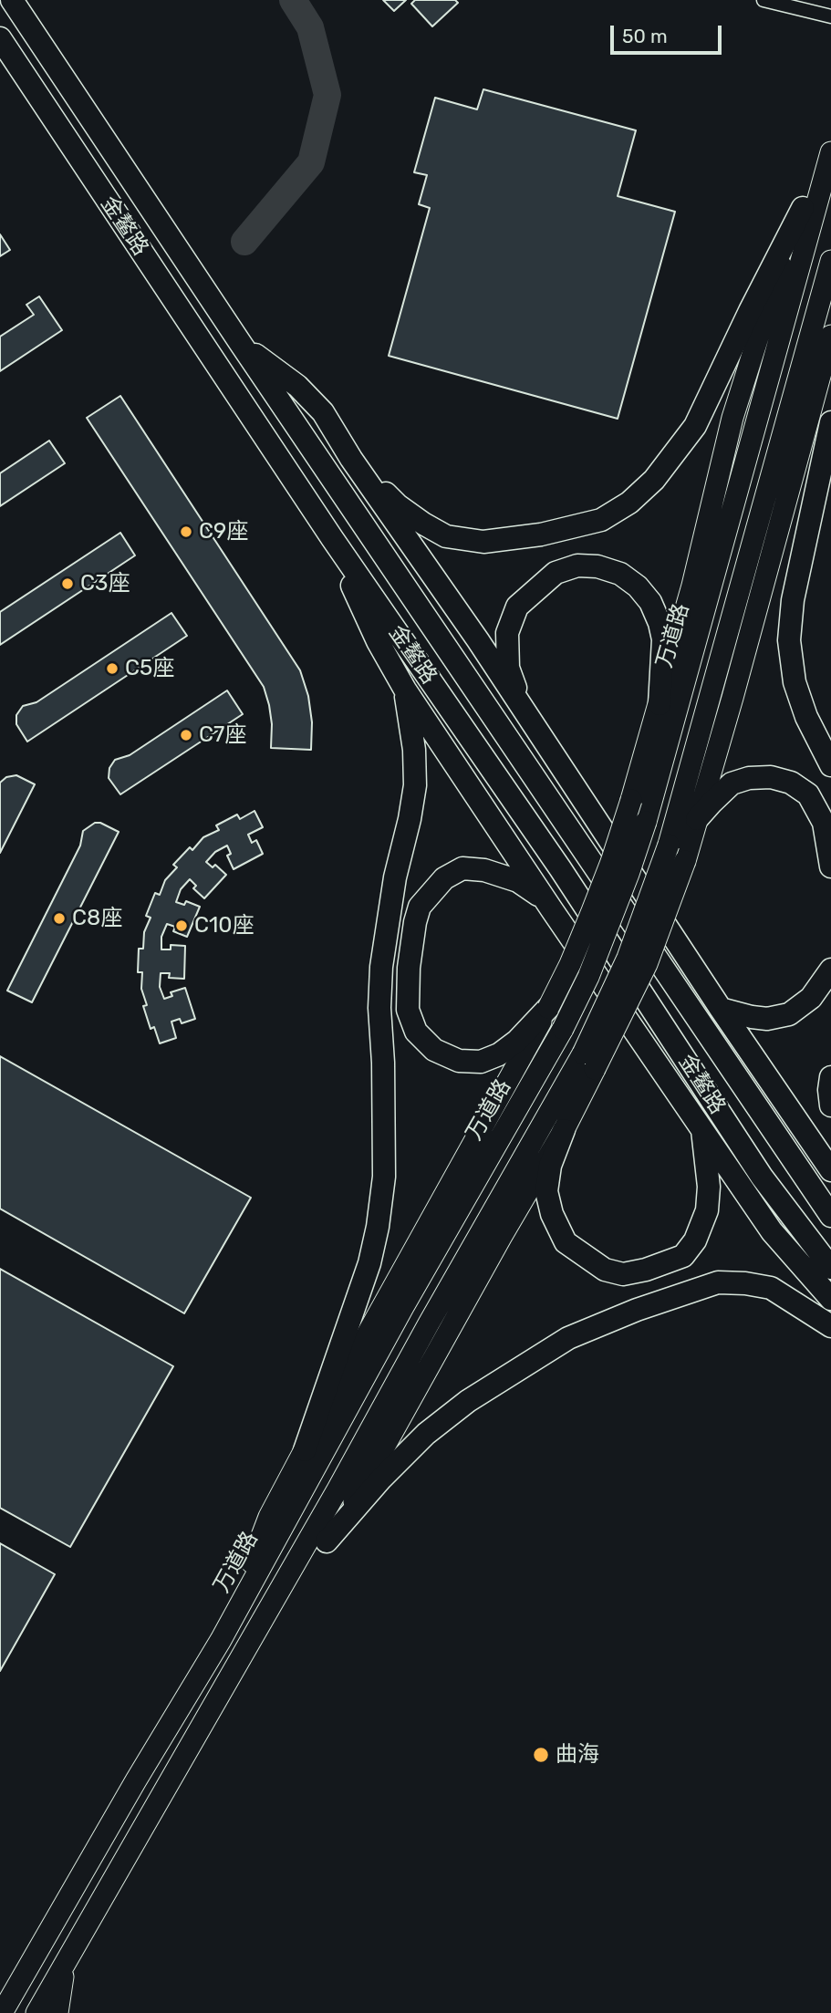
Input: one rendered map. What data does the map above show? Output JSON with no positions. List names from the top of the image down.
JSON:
{
  "streets": {
    "highway": ["金鳌路"],
    "main road": ["万道路"]
  },
  "places": [
    "C9座",
    "C3座",
    "C5座",
    "C7座",
    "C8座",
    "C10座",
    "曲海"
  ],
  "scale_bar": "50 m"
}
